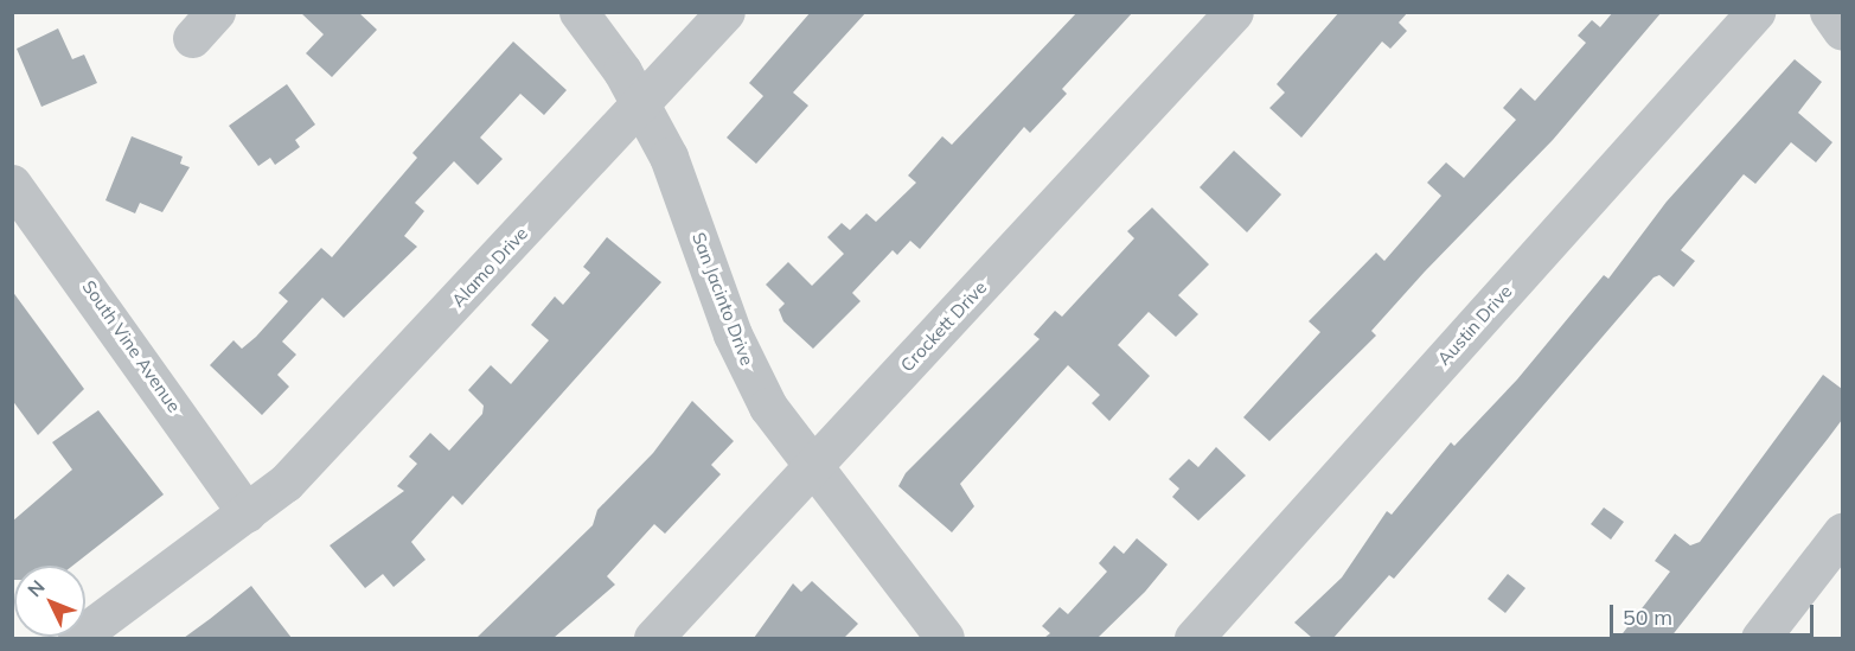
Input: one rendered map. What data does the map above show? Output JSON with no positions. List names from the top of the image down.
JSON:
{
  "streets": {
    "street": [
      "Alamo Drive",
      "San Jacinto Drive",
      "Austin Drive",
      "Crockett Drive",
      "South Vine Avenue"
    ]
  },
  "crossings": [
    ["Alamo Drive", "San Jacinto Drive"],
    ["Alamo Drive", "South Vine Avenue"],
    ["San Jacinto Drive", "Crockett Drive"]
  ],
  "scale_bar": "50 m",
  "north": "top left"
}
